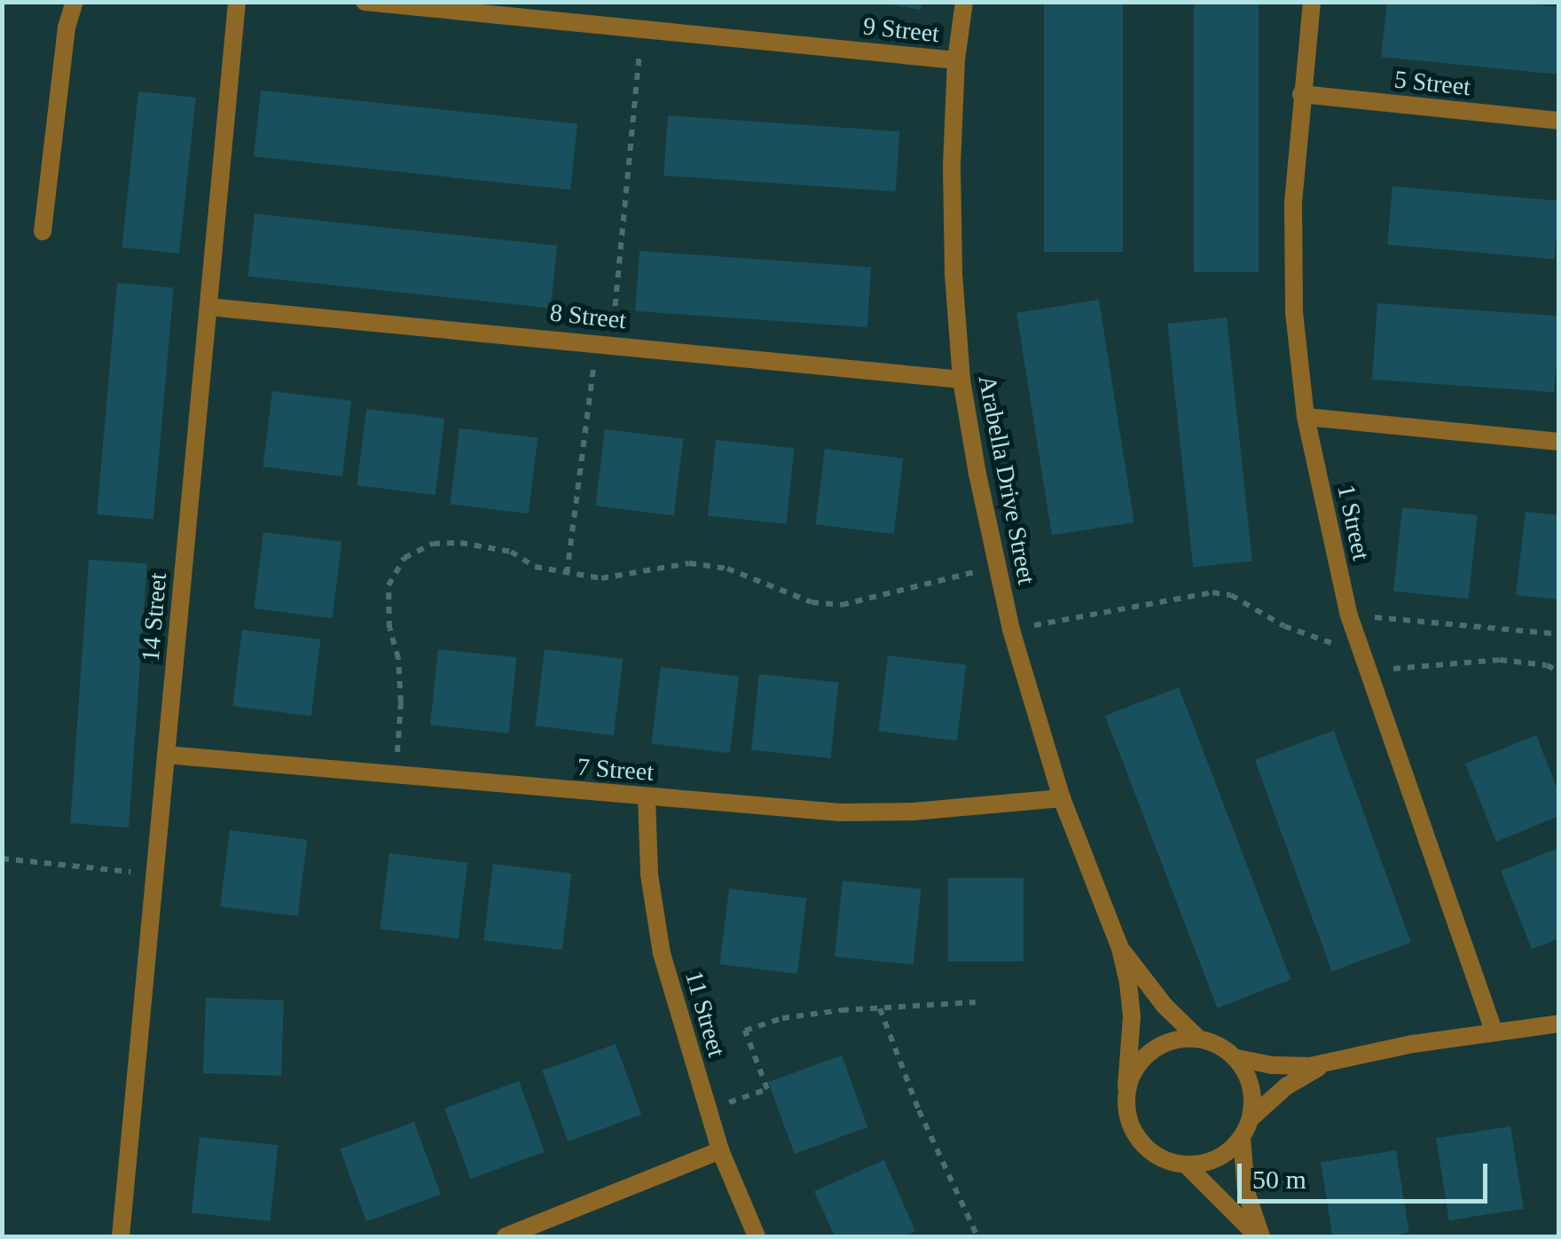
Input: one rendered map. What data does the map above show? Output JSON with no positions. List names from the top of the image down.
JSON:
{
  "streets": {
    "street": [
      "9 Street",
      "5 Street",
      "8 Street",
      "Arabella Drive Street",
      "1 Street",
      "14 Street",
      "7 Street",
      "11 Street"
    ]
  },
  "crossings": [
    ["9 Street", "Arabella Drive Street"],
    ["5 Street", "1 Street"],
    ["8 Street", "Arabella Drive Street"],
    ["8 Street", "14 Street"],
    ["Arabella Drive Street", "7 Street"],
    ["14 Street", "7 Street"],
    ["7 Street", "11 Street"]
  ],
  "scale_bar": "50 m"
}
